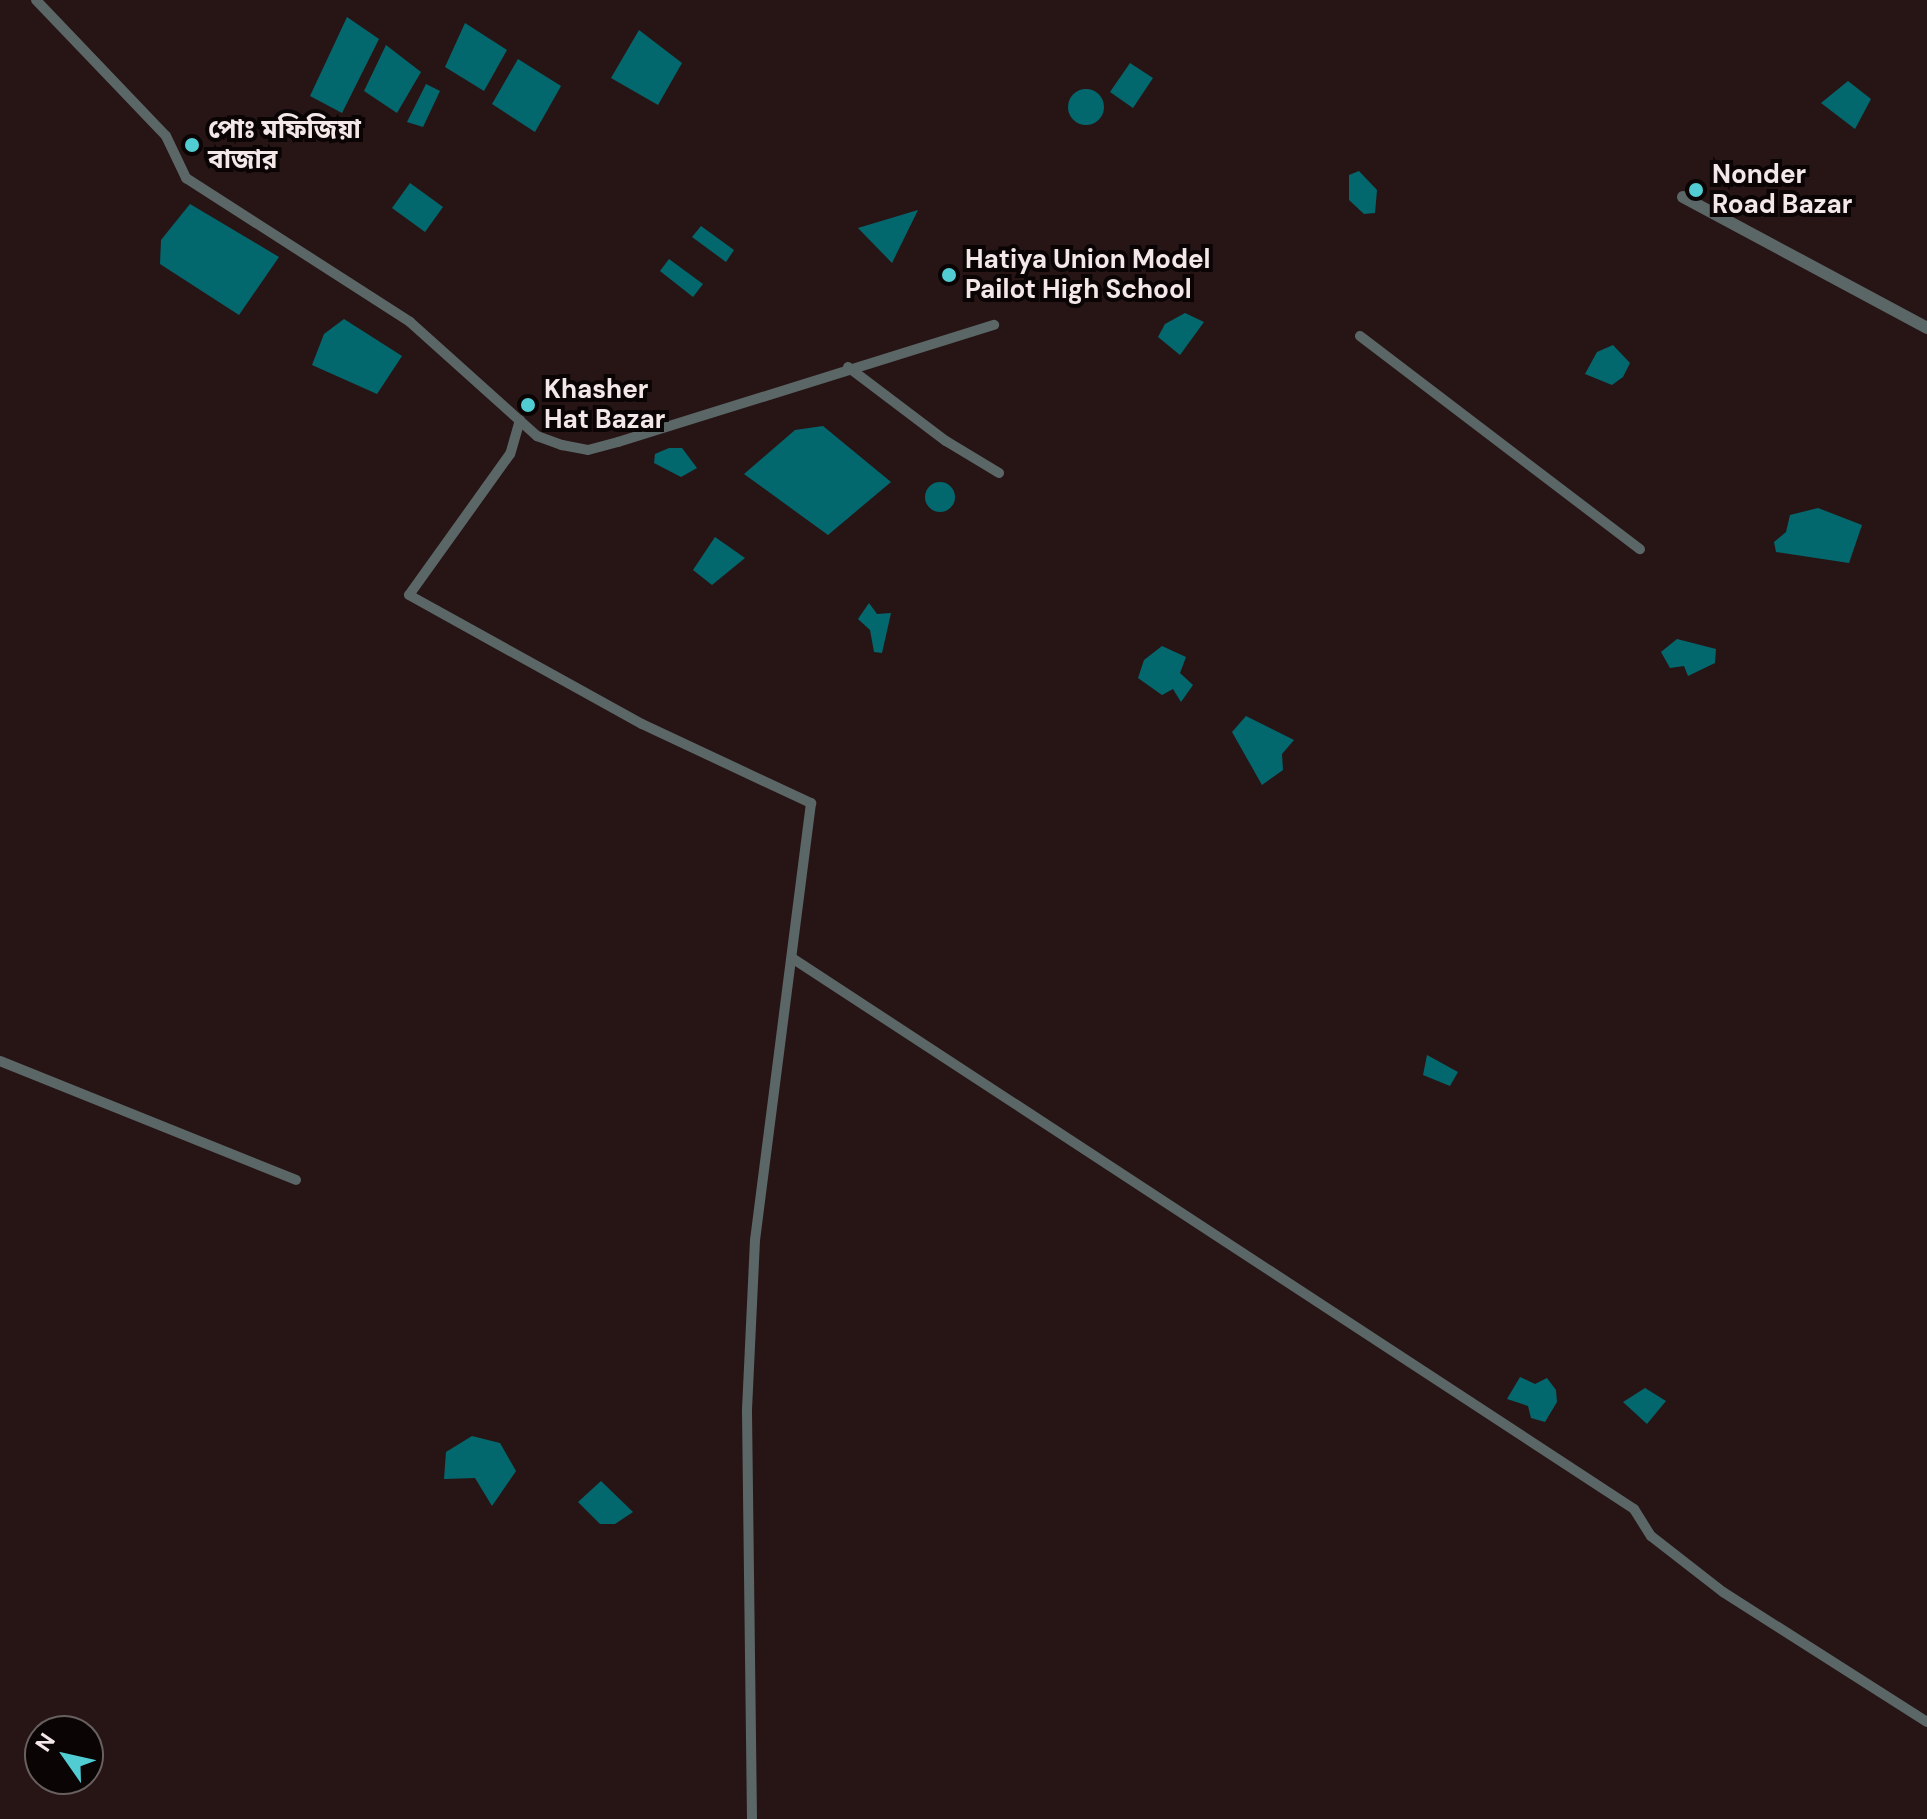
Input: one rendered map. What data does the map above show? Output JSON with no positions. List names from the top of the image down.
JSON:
{
  "places": [
    "পোঃ মফিজিয়া বাজার",
    "Nonder Road Bazar",
    "Hatiya Union Model Pailot High School",
    "Khasher Hat Bazar"
  ],
  "north": "top left"
}
